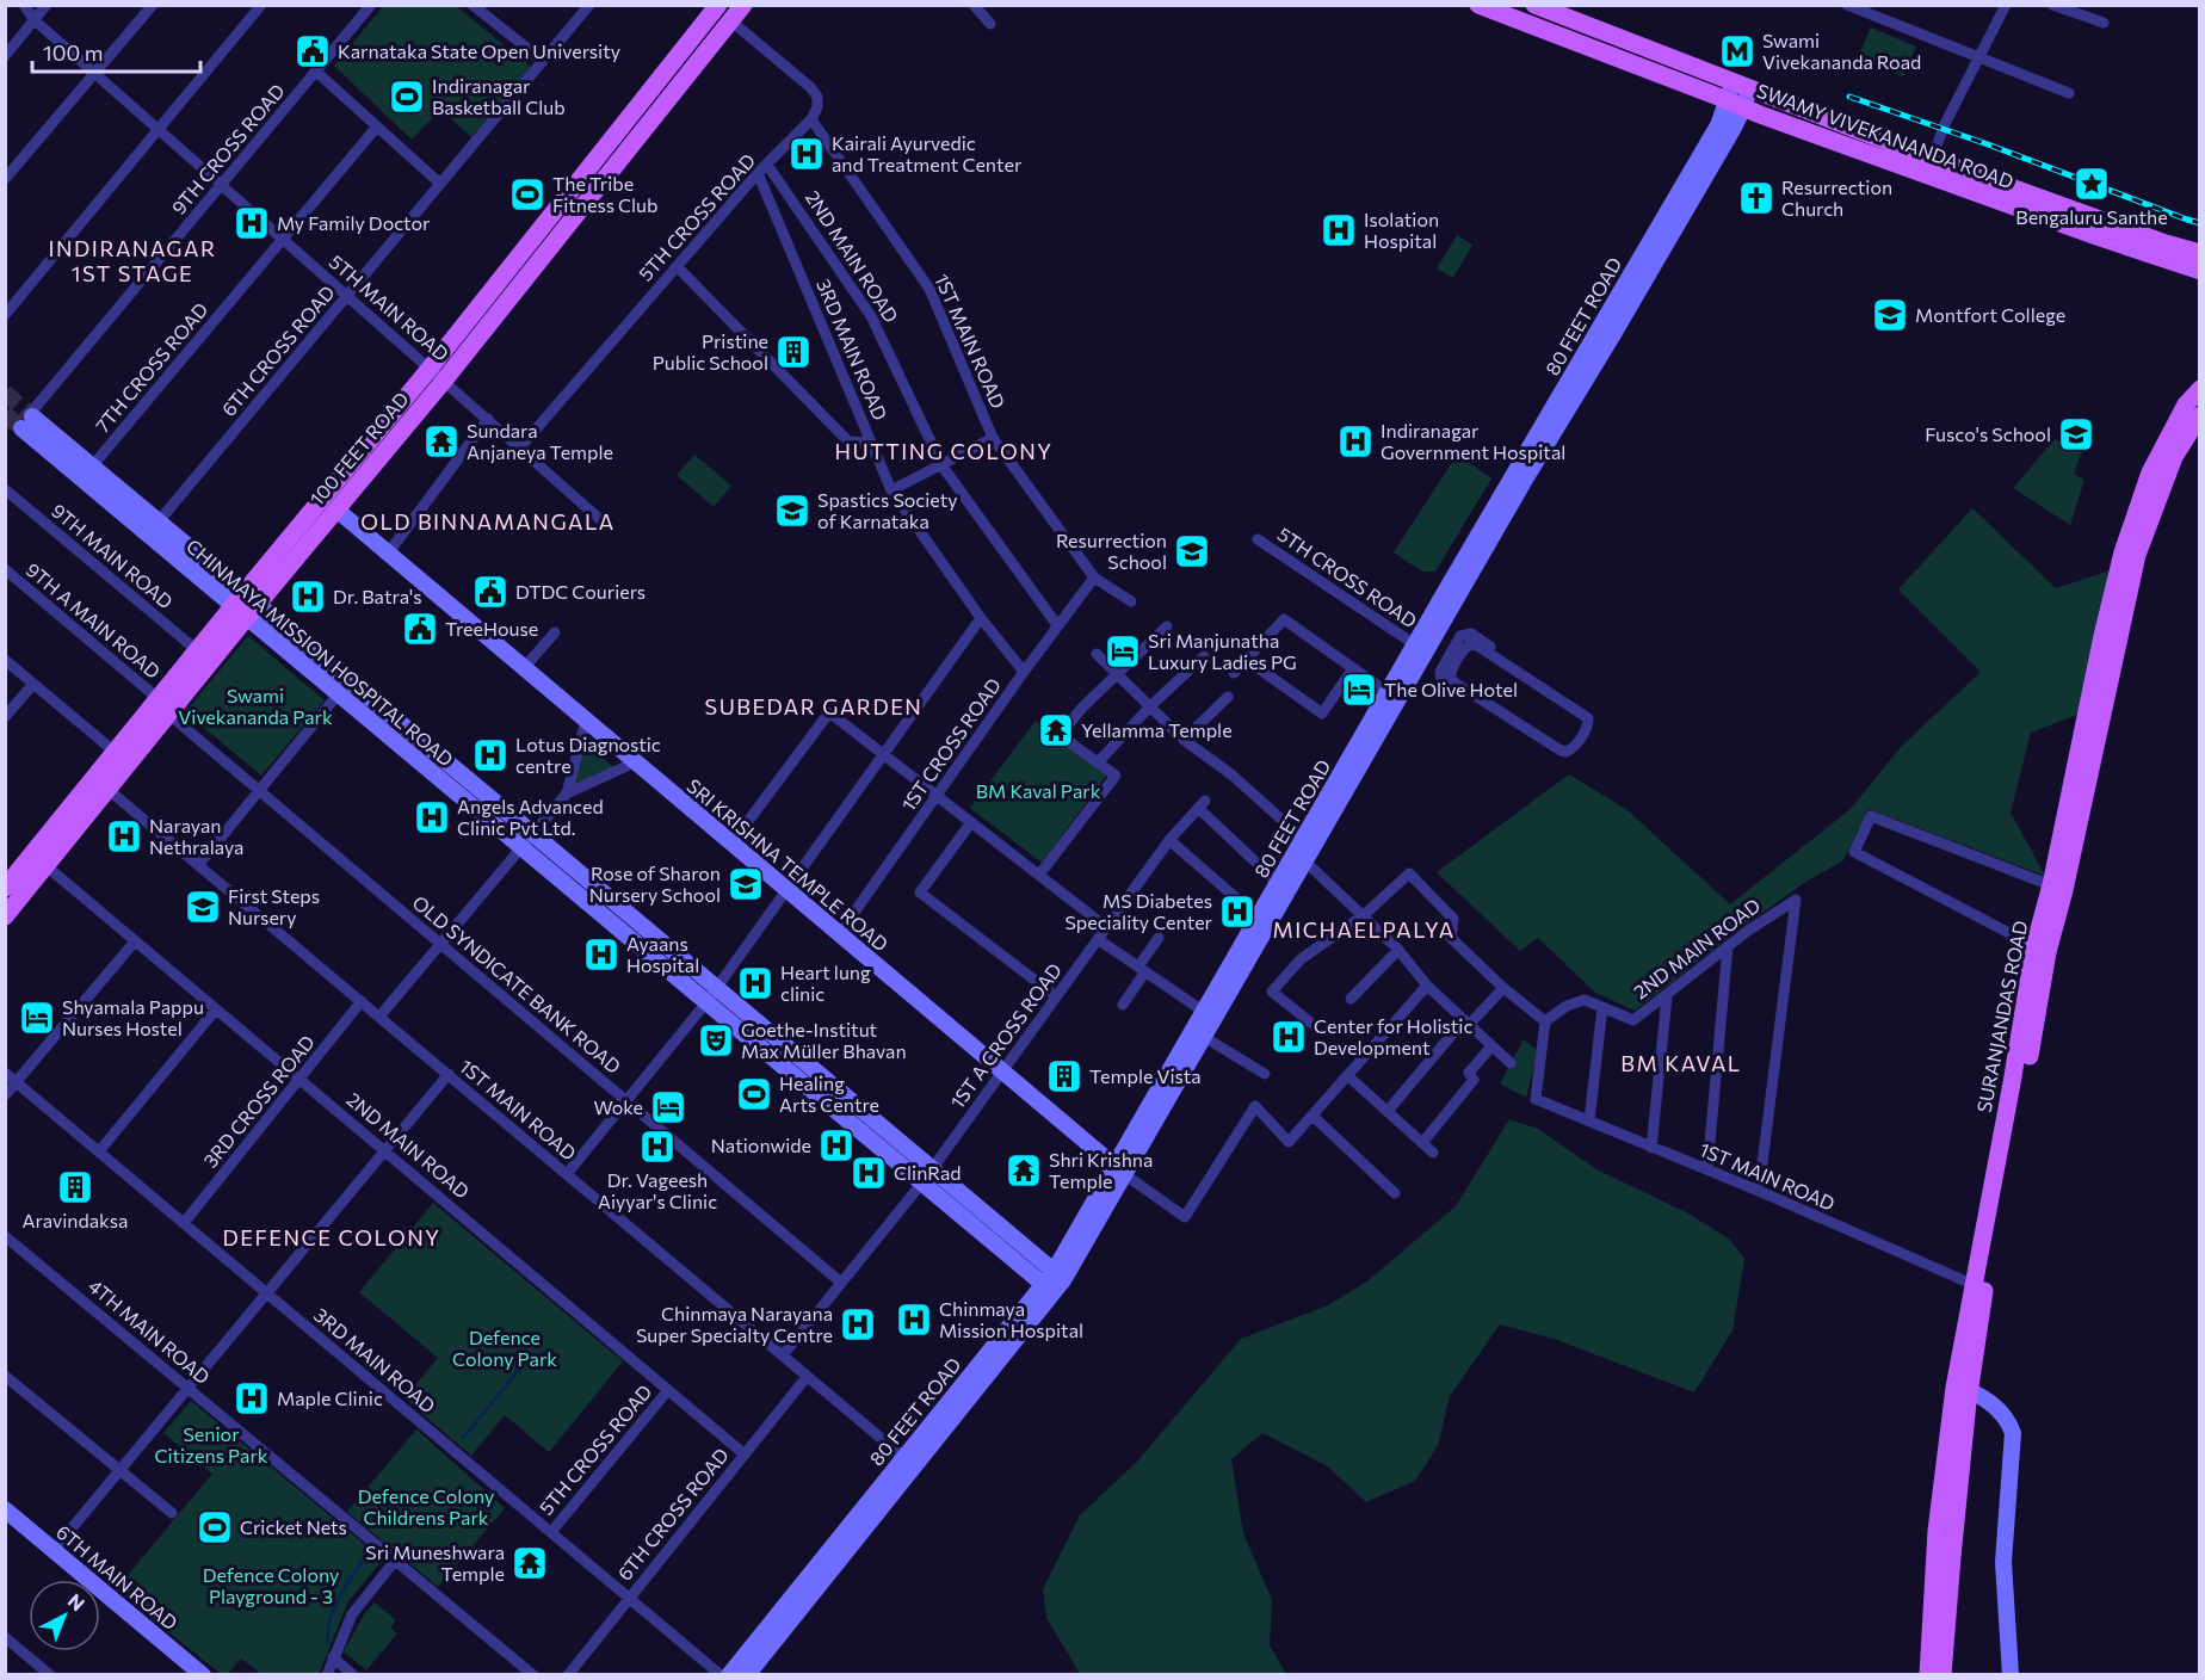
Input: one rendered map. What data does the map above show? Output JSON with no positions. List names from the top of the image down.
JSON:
{
  "streets": {
    "main road": [
      "SWAMY VIVEKANANDA ROAD",
      "80 FEET ROAD",
      "100 FEET ROAD",
      "CHINMAYA MISSION HOSPITAL ROAD",
      "SRI KRISHNA TEMPLE ROAD",
      "SURANJANDAS ROAD",
      "6TH MAIN ROAD"
    ],
    "street": [
      "9TH CROSS ROAD",
      "5TH CROSS ROAD",
      "2ND MAIN ROAD",
      "5TH MAIN ROAD",
      "1ST MAIN ROAD",
      "3RD MAIN ROAD",
      "6TH CROSS ROAD",
      "7TH CROSS ROAD",
      "9TH MAIN ROAD",
      "9TH A MAIN ROAD",
      "1ST CROSS ROAD",
      "OLD SYNDICATE BANK ROAD",
      "1ST A CROSS ROAD",
      "3RD CROSS ROAD",
      "4TH MAIN ROAD"
    ]
  },
  "crossings": [
    ["SWAMY VIVEKANANDA ROAD", "80 FEET ROAD"],
    ["9TH CROSS ROAD", "5TH MAIN ROAD"],
    ["9TH CROSS ROAD", "CHINMAYA MISSION HOSPITAL ROAD"],
    ["5TH CROSS ROAD", "2ND MAIN ROAD"],
    ["5TH CROSS ROAD", "5TH MAIN ROAD"],
    ["5TH CROSS ROAD", "80 FEET ROAD"],
    ["5TH CROSS ROAD", "1ST MAIN ROAD"],
    ["5TH CROSS ROAD", "3RD MAIN ROAD"],
    ["2ND MAIN ROAD", "1ST MAIN ROAD"],
    ["2ND MAIN ROAD", "6TH CROSS ROAD"],
    ["2ND MAIN ROAD", "100 FEET ROAD"],
    ["2ND MAIN ROAD", "1ST CROSS ROAD"],
    ["2ND MAIN ROAD", "3RD CROSS ROAD"],
    ["5TH MAIN ROAD", "6TH CROSS ROAD"],
    ["5TH MAIN ROAD", "7TH CROSS ROAD"],
    ["5TH MAIN ROAD", "100 FEET ROAD"],
    ["80 FEET ROAD", "1ST MAIN ROAD"],
    ["80 FEET ROAD", "CHINMAYA MISSION HOSPITAL ROAD"],
    ["80 FEET ROAD", "SRI KRISHNA TEMPLE ROAD"],
    ["80 FEET ROAD", "1ST A CROSS ROAD"],
    ["1ST MAIN ROAD", "6TH CROSS ROAD"],
    ["1ST MAIN ROAD", "100 FEET ROAD"],
    ["1ST MAIN ROAD", "1ST CROSS ROAD"],
    ["1ST MAIN ROAD", "SURANJANDAS ROAD"],
    ["1ST MAIN ROAD", "3RD CROSS ROAD"],
    ["3RD MAIN ROAD", "6TH CROSS ROAD"],
    ["3RD MAIN ROAD", "1ST CROSS ROAD"],
    ["3RD MAIN ROAD", "3RD CROSS ROAD"],
    ["6TH CROSS ROAD", "CHINMAYA MISSION HOSPITAL ROAD"],
    ["7TH CROSS ROAD", "CHINMAYA MISSION HOSPITAL ROAD"],
    ["100 FEET ROAD", "9TH MAIN ROAD"],
    ["100 FEET ROAD", "9TH A MAIN ROAD"],
    ["100 FEET ROAD", "CHINMAYA MISSION HOSPITAL ROAD"],
    ["100 FEET ROAD", "SRI KRISHNA TEMPLE ROAD"],
    ["100 FEET ROAD", "OLD SYNDICATE BANK ROAD"],
    ["CHINMAYA MISSION HOSPITAL ROAD", "1ST A CROSS ROAD"],
    ["1ST CROSS ROAD", "SRI KRISHNA TEMPLE ROAD"],
    ["SRI KRISHNA TEMPLE ROAD", "1ST A CROSS ROAD"]
  ],
  "districts": [
    "INDIRANAGAR 1ST STAGE",
    "HUTTING COLONY",
    "OLD BINNAMANGALA",
    "SUBEDAR GARDEN",
    "MICHAELPALYA",
    "BM KAVAL",
    "DEFENCE COLONY"
  ],
  "parks": [
    "Swami Vivekananda Park",
    "BM Kaval Park",
    "Defence Colony Park",
    "Senior Citizens Park",
    "Defence Colony Childrens Park",
    "Defence Colony Playground - 3"
  ],
  "places": {
    "public building": ["Karnataka State Open University", "DTDC Couriers", "TreeHouse"],
    "metro station": ["Swami Vivekananda Road"],
    "sports": [
      "Indiranagar Basketball Club",
      "The Tribe Fitness Club",
      "Healing Arts Centre",
      "Cricket Nets"
    ],
    "hospital": [
      "Kairali Ayurvedic and Treatment Center",
      "My Family Doctor",
      "Isolation Hospital",
      "Indiranagar Government Hospital",
      "Dr. Batra's",
      "Lotus Diagnostic centre",
      "Angels Advanced Clinic Pvt Ltd.",
      "Narayan Nethralaya",
      "MS Diabetes Speciality Center",
      "Ayaans Hospital",
      "Heart lung clinic",
      "Center for Holistic Development",
      "Nationwide",
      "Dr. Vageesh Aiyyar's Clinic",
      "ClinRad",
      "Chinmaya Mission Hospital",
      "Chinmaya Narayana Super Specialty Centre",
      "Maple Clinic"
    ],
    "place": ["Bengaluru Santhe"],
    "church": ["Resurrection Church"],
    "school or university": [
      "Montfort College",
      "Fusco's School",
      "Spastics Society of Karnataka",
      "Resurrection School",
      "Rose of Sharon Nursery School",
      "First Steps Nursery"
    ],
    "building": ["Pristine Public School", "Temple Vista", "Aravindaksa"],
    "temple": [
      "Sundara Anjaneya Temple",
      "Yellamma Temple",
      "Shri Krishna Temple",
      "Sri Muneshwara Temple"
    ],
    "hotel": [
      "Sri Manjunatha Luxury Ladies PG",
      "The Olive Hotel",
      "Shyamala Pappu Nurses Hostel",
      "Woke"
    ],
    "theatre": ["Goethe-Institut Max Müller Bhavan"]
  },
  "scale_bar": "100 m",
  "north": "top right"
}
